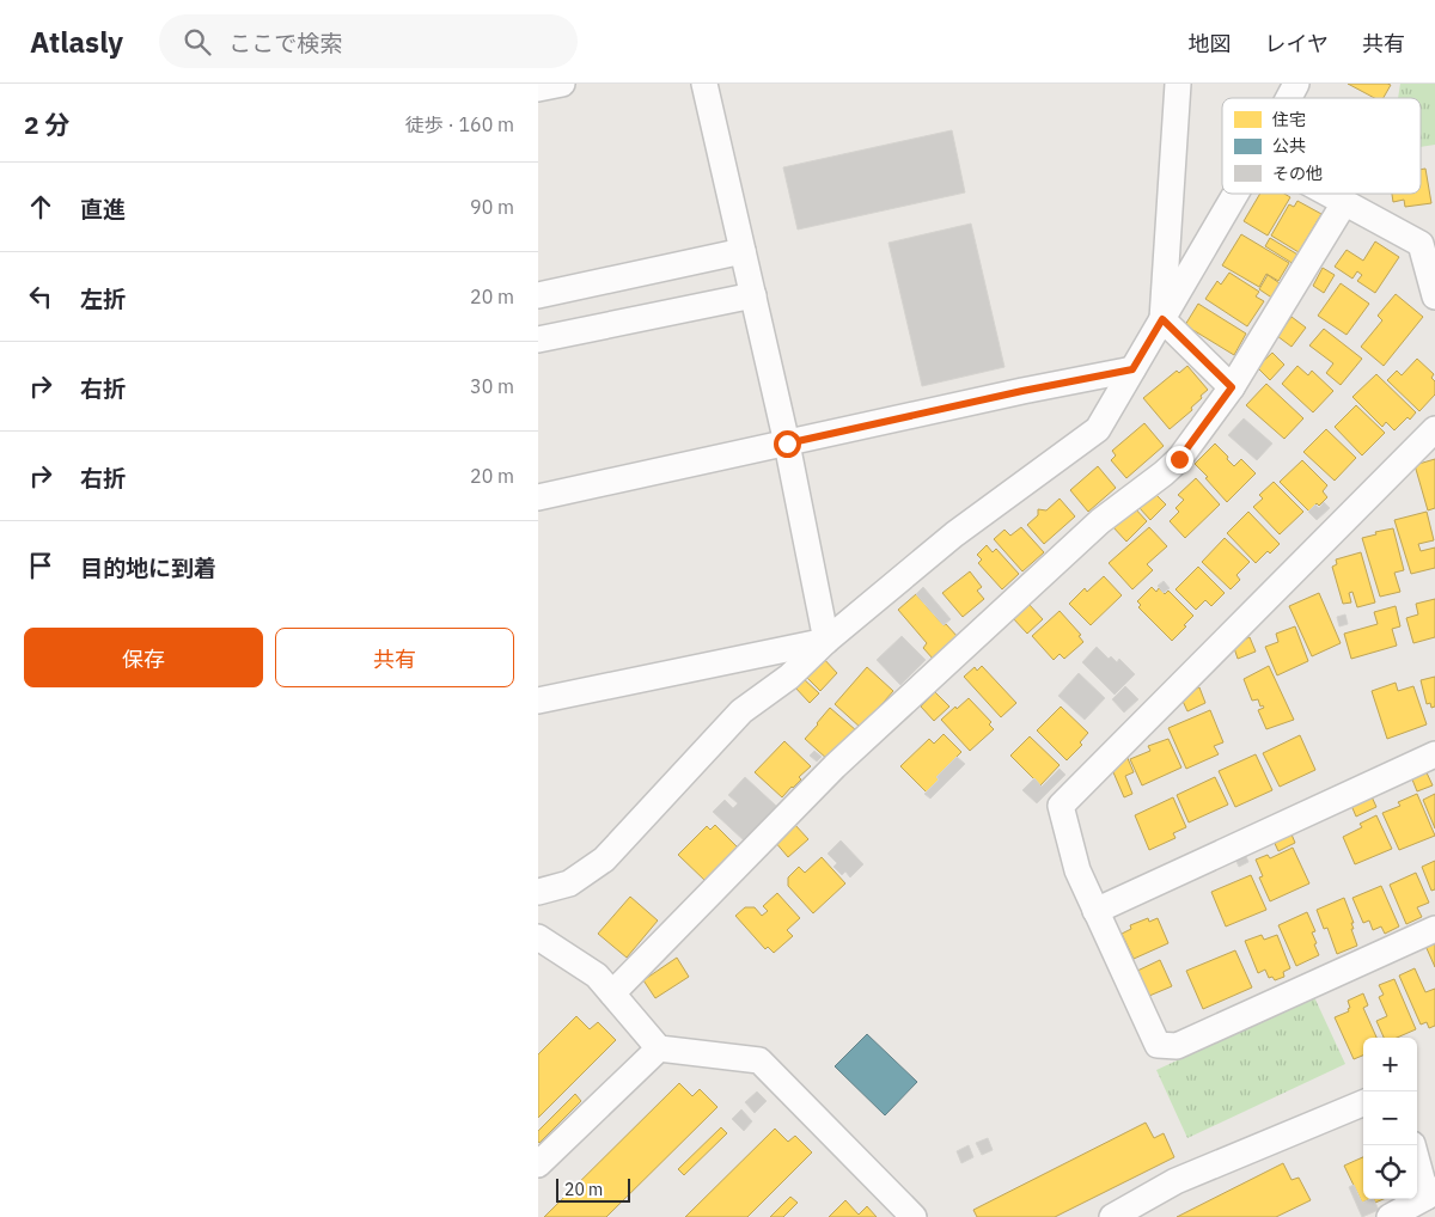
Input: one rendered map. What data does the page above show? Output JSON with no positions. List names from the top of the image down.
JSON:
{
  "legend": ["住宅", "公共", "その他"],
  "scale_bar": "20 m",
  "page": {
    "header": "Atlasly",
    "search": "ここで検索",
    "nav": ["地図", "レイヤ", "共有"],
    "heading": ["2 分", "徒歩 · 160 m"],
    "list": [
      ["直進", "90 m"],
      ["左折", "20 m"],
      ["右折", "30 m"],
      ["右折", "20 m"],
      "目的地に到着"
    ],
    "buttons": ["保存", "共有"],
    "map_buttons": ["+", "−"],
    "scale": "20 m"
  }
}
